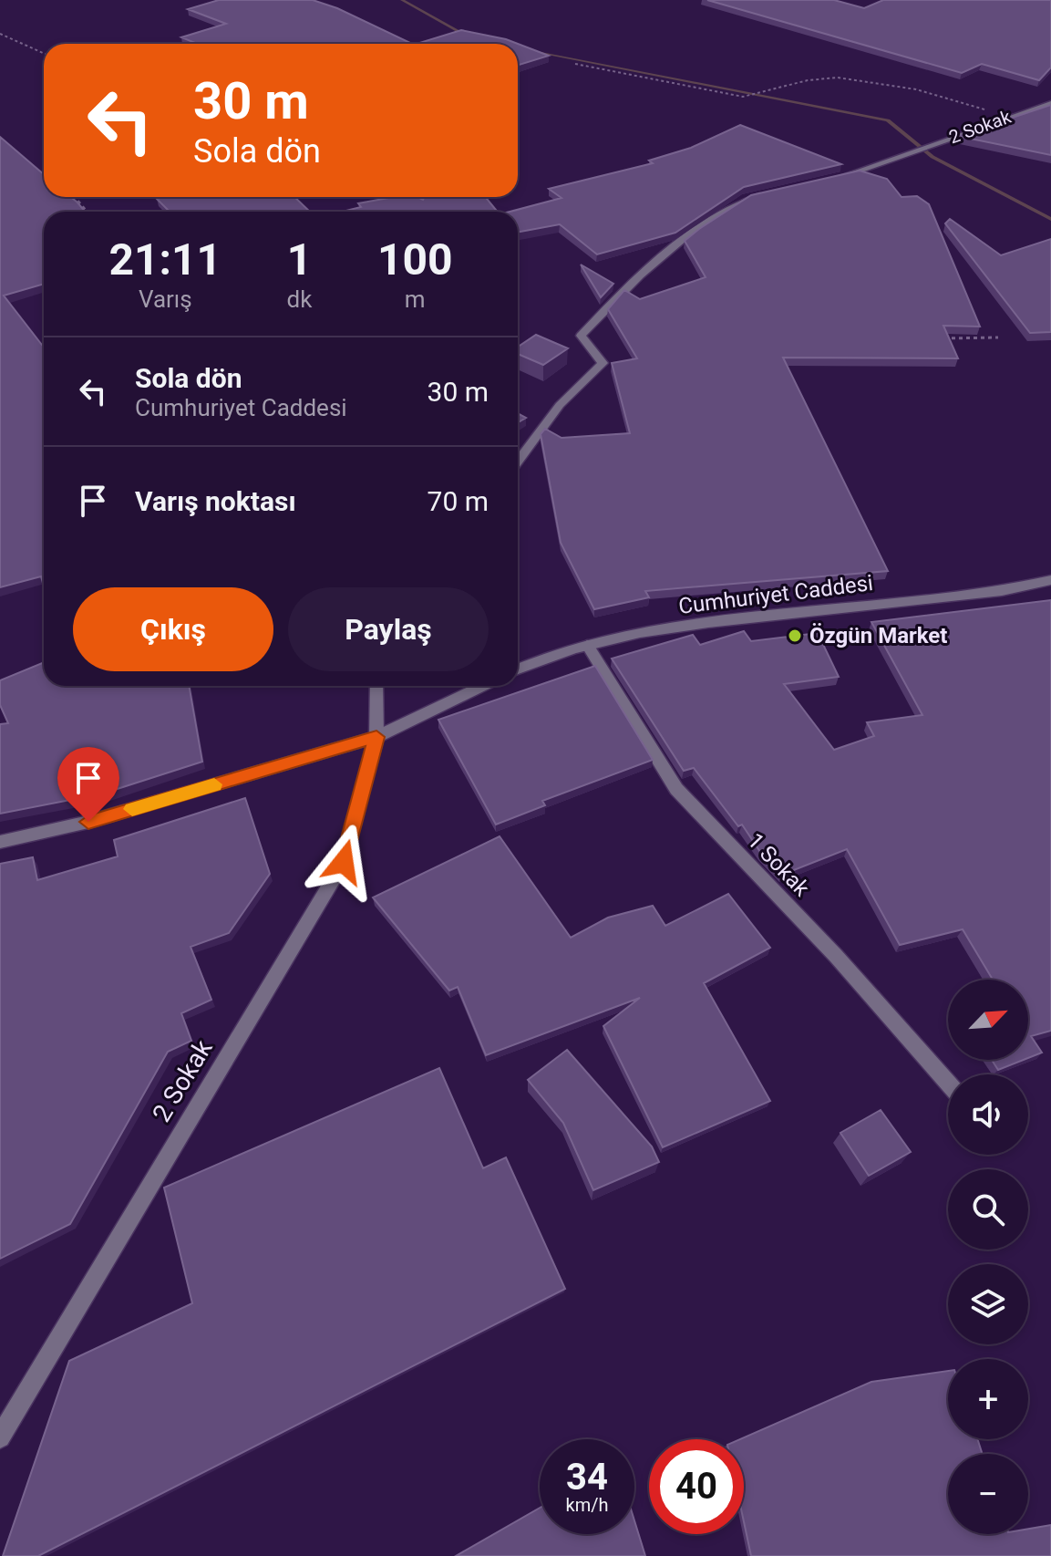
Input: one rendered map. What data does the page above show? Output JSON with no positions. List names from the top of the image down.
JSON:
{
  "streets": {
    "street": ["2 Sokak", "Cumhuriyet Caddesi", "1 Sokak"]
  },
  "crossings": [
    ["Cumhuriyet Caddesi", "1 Sokak"]
  ],
  "places": ["Özgün Market"],
  "north": "top right",
  "page": {
    "turn": ["30 m", "Sola dön"],
    "eta": [
      "21:11",
      "Varış",
      "1",
      "dk",
      "100",
      "m"
    ],
    "list": [
      {
        "name": "Sola dön",
        "note": "Cumhuriyet Caddesi",
        "value": "30 m"
      },
      {
        "name": "Varış noktası",
        "value": "70 m"
      }
    ],
    "buttons": ["Çıkış", "Paylaş"],
    "map_buttons": ["+", "−"],
    "speed": "34 km/h",
    "limit": "40"
  }
}
